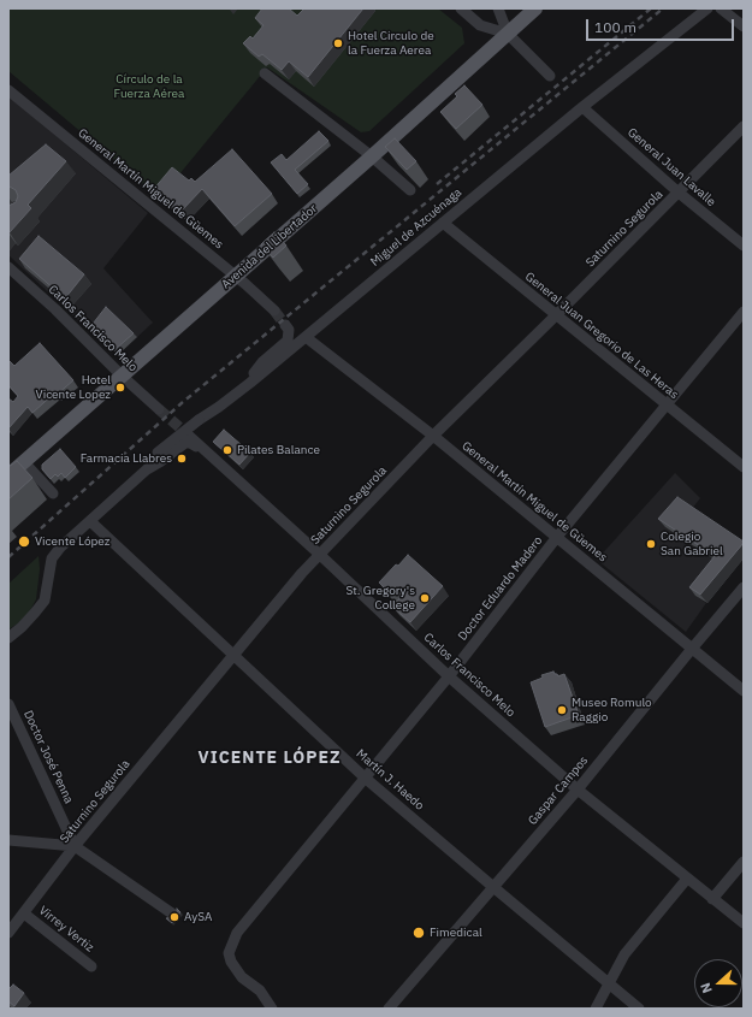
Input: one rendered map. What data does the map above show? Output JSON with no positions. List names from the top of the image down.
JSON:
{
  "streets": {
    "main road": ["Avenida del Libertador"],
    "street": [
      "General Juan Lavalle",
      "General Martín Miguel de Güemes",
      "Miguel de Azcuénaga",
      "Saturnino Segurola",
      "Carlos Francisco Melo",
      "General Juan Gregorio de Las Heras",
      "Doctor Eduardo Madero",
      "Doctor José Penna",
      "Martín J. Haedo",
      "Gaspar Campos",
      "Virrey Vertiz"
    ]
  },
  "crossings": [
    ["General Juan Lavalle", "Miguel de Azcuénaga"],
    ["General Juan Lavalle", "Saturnino Segurola"],
    ["General Martín Miguel de Güemes", "Miguel de Azcuénaga"],
    ["General Martín Miguel de Güemes", "Saturnino Segurola"],
    ["General Martín Miguel de Güemes", "Avenida del Libertador"],
    ["General Martín Miguel de Güemes", "Doctor Eduardo Madero"],
    ["General Martín Miguel de Güemes", "Gaspar Campos"],
    ["Miguel de Azcuénaga", "Carlos Francisco Melo"],
    ["Miguel de Azcuénaga", "General Juan Gregorio de Las Heras"],
    ["Miguel de Azcuénaga", "Martín J. Haedo"],
    ["Saturnino Segurola", "Carlos Francisco Melo"],
    ["Saturnino Segurola", "General Juan Gregorio de Las Heras"],
    ["Saturnino Segurola", "Doctor José Penna"],
    ["Saturnino Segurola", "Martín J. Haedo"],
    ["Saturnino Segurola", "Virrey Vertiz"],
    ["Avenida del Libertador", "Carlos Francisco Melo"],
    ["Carlos Francisco Melo", "Doctor Eduardo Madero"],
    ["Carlos Francisco Melo", "Gaspar Campos"],
    ["General Juan Gregorio de Las Heras", "Doctor Eduardo Madero"],
    ["Doctor Eduardo Madero", "Martín J. Haedo"],
    ["Martín J. Haedo", "Gaspar Campos"]
  ],
  "districts": ["VICENTE LÓPEZ"],
  "parks": ["Círculo de la Fuerza Aérea"],
  "places": [
    "Hotel Circulo de la Fuerza Aerea",
    "Hotel Vicente Lopez",
    "Pilates Balance",
    "Farmacia Llabres",
    "Vicente López",
    "Colegio San Gabriel",
    "St. Gregory's College",
    "Museo Romulo Raggio",
    "AySA",
    "Fimedical"
  ],
  "scale_bar": "100 m",
  "north": "left"
}
